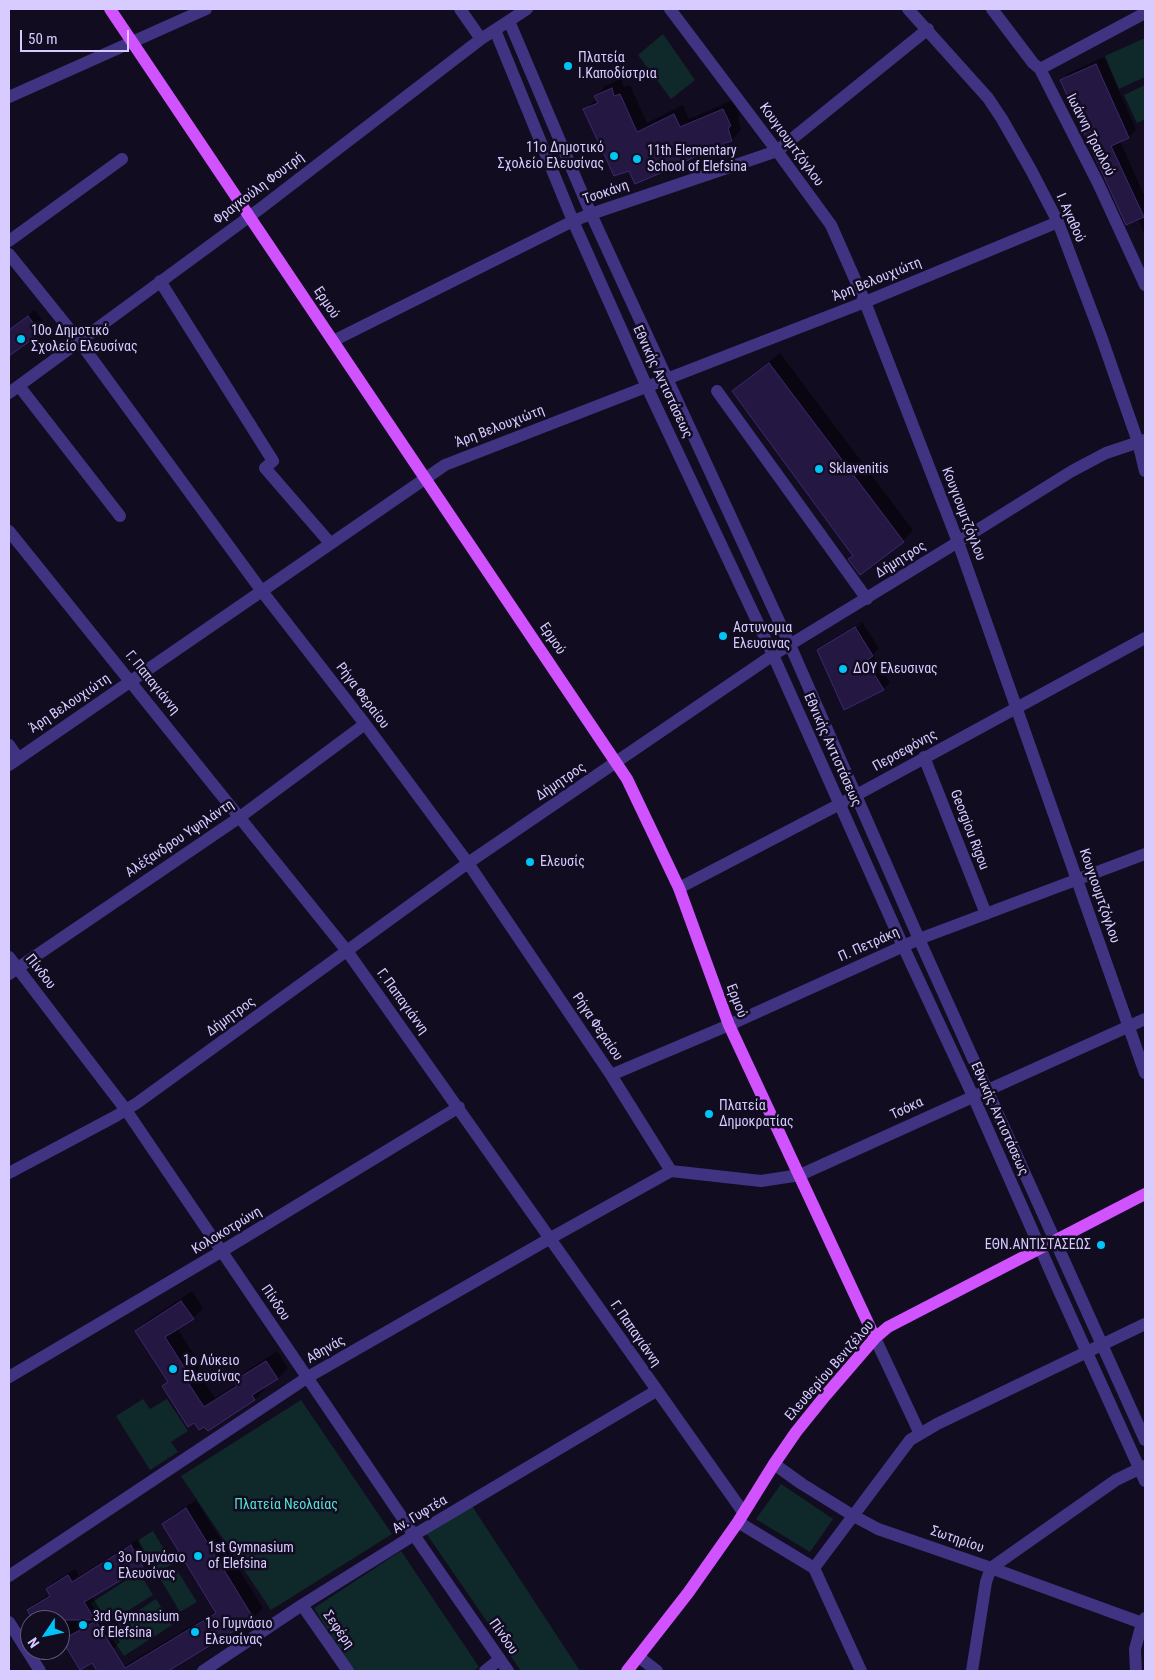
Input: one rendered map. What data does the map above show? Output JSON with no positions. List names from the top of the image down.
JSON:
{
  "streets": {
    "main road": ["Ερμού", "Ελευθερίου Βενιζέλου"],
    "street": [
      "Ιωάννη Τραυλού",
      "Κουγιουμτζόγλου",
      "Φραγκούλη Φουτρή",
      "Τσοκάνη",
      "Ι. Αγαθού",
      "Άρη Βελουχιώτη",
      "Εθνικής Αντιστάσεως",
      "Δήμητρος",
      "Γ. Παπαγιάννη",
      "Ρήγα Φεραίου",
      "Περσεφόνης",
      "Georgiou Rigou",
      "Αλέξανδρου Υψηλάντη",
      "Π. Πετράκη",
      "Πίνδου",
      "Τσόκα",
      "Κολοκοτρώνη",
      "Αθηνάς",
      "Αν. Γυφτέα",
      "Σωτηρίου",
      "Σεφέρη"
    ]
  },
  "crossings": [
    ["Κουγιουμτζόγλου", "Τσοκάνη"],
    ["Κουγιουμτζόγλου", "Άρη Βελουχιώτη"],
    ["Κουγιουμτζόγλου", "Δήμητρος"],
    ["Κουγιουμτζόγλου", "Περσεφόνης"],
    ["Κουγιουμτζόγλου", "Π. Πετράκη"],
    ["Κουγιουμτζόγλου", "Τσόκα"],
    ["Φραγκούλη Φουτρή", "Ερμού"],
    ["Φραγκούλη Φουτρή", "Εθνικής Αντιστάσεως"],
    ["Φραγκούλη Φουτρή", "Ρήγα Φεραίου"],
    ["Τσοκάνη", "Ι. Αγαθού"],
    ["Τσοκάνη", "Ερμού"],
    ["Τσοκάνη", "Εθνικής Αντιστάσεως"],
    ["Ι. Αγαθού", "Άρη Βελουχιώτη"],
    ["Ι. Αγαθού", "Δήμητρος"],
    ["Άρη Βελουχιώτη", "Ερμού"],
    ["Άρη Βελουχιώτη", "Εθνικής Αντιστάσεως"],
    ["Άρη Βελουχιώτη", "Γ. Παπαγιάννη"],
    ["Άρη Βελουχιώτη", "Ρήγα Φεραίου"],
    ["Ερμού", "Δήμητρος"],
    ["Ερμού", "Περσεφόνης"],
    ["Ερμού", "Π. Πετράκη"],
    ["Ερμού", "Τσόκα"],
    ["Ερμού", "Ελευθερίου Βενιζέλου"],
    ["Εθνικής Αντιστάσεως", "Δήμητρος"],
    ["Εθνικής Αντιστάσεως", "Περσεφόνης"],
    ["Εθνικής Αντιστάσεως", "Π. Πετράκη"],
    ["Εθνικής Αντιστάσεως", "Τσόκα"],
    ["Εθνικής Αντιστάσεως", "Ελευθερίου Βενιζέλου"],
    ["Δήμητρος", "Γ. Παπαγιάννη"],
    ["Δήμητρος", "Ρήγα Φεραίου"],
    ["Δήμητρος", "Πίνδου"],
    ["Γ. Παπαγιάννη", "Αλέξανδρου Υψηλάντη"],
    ["Γ. Παπαγιάννη", "Κολοκοτρώνη"],
    ["Γ. Παπαγιάννη", "Αθηνάς"],
    ["Γ. Παπαγιάννη", "Ελευθερίου Βενιζέλου"],
    ["Γ. Παπαγιάννη", "Αν. Γυφτέα"],
    ["Ρήγα Φεραίου", "Αλέξανδρου Υψηλάντη"],
    ["Ρήγα Φεραίου", "Π. Πετράκη"],
    ["Ρήγα Φεραίου", "Τσόκα"],
    ["Ρήγα Φεραίου", "Αθηνάς"],
    ["Περσεφόνης", "Georgiou Rigou"],
    ["Georgiou Rigou", "Π. Πετράκη"],
    ["Αλέξανδρου Υψηλάντη", "Πίνδου"],
    ["Πίνδου", "Κολοκοτρώνη"],
    ["Πίνδου", "Αθηνάς"],
    ["Πίνδου", "Αν. Γυφτέα"],
    ["Τσόκα", "Αθηνάς"],
    ["Ελευθερίου Βενιζέλου", "Σωτηρίου"],
    ["Αν. Γυφτέα", "Σεφέρη"]
  ],
  "parks": ["Πλατεία Νεολαίας"],
  "places": [
    "Πλατεία Ι.Καποδίστρια",
    "11ο Δημοτικό Σχολείο Ελευσίνας",
    "11th Elementary School of Elefsina",
    "10ο Δημοτικό Σχολείο Ελευσίνας",
    "Sklavenitis",
    "Αστυνομια Ελευσινας",
    "ΔΟΥ Ελευσινας",
    "Ελευσίς",
    "Πλατεία Δημοκρατίας",
    "ΕΘΝ.ΑΝΤΙΣΤΑΣΕΩΣ",
    "1ο Λύκειο Ελευσίνας",
    "1st Gymnasium of Elefsina",
    "3ο Γυμνάσιο Ελευσίνας",
    "3rd Gymnasium of Elefsina",
    "1ο Γυμνάσιο Ελευσίνας"
  ],
  "scale_bar": "50 m",
  "north": "bottom left"
}
